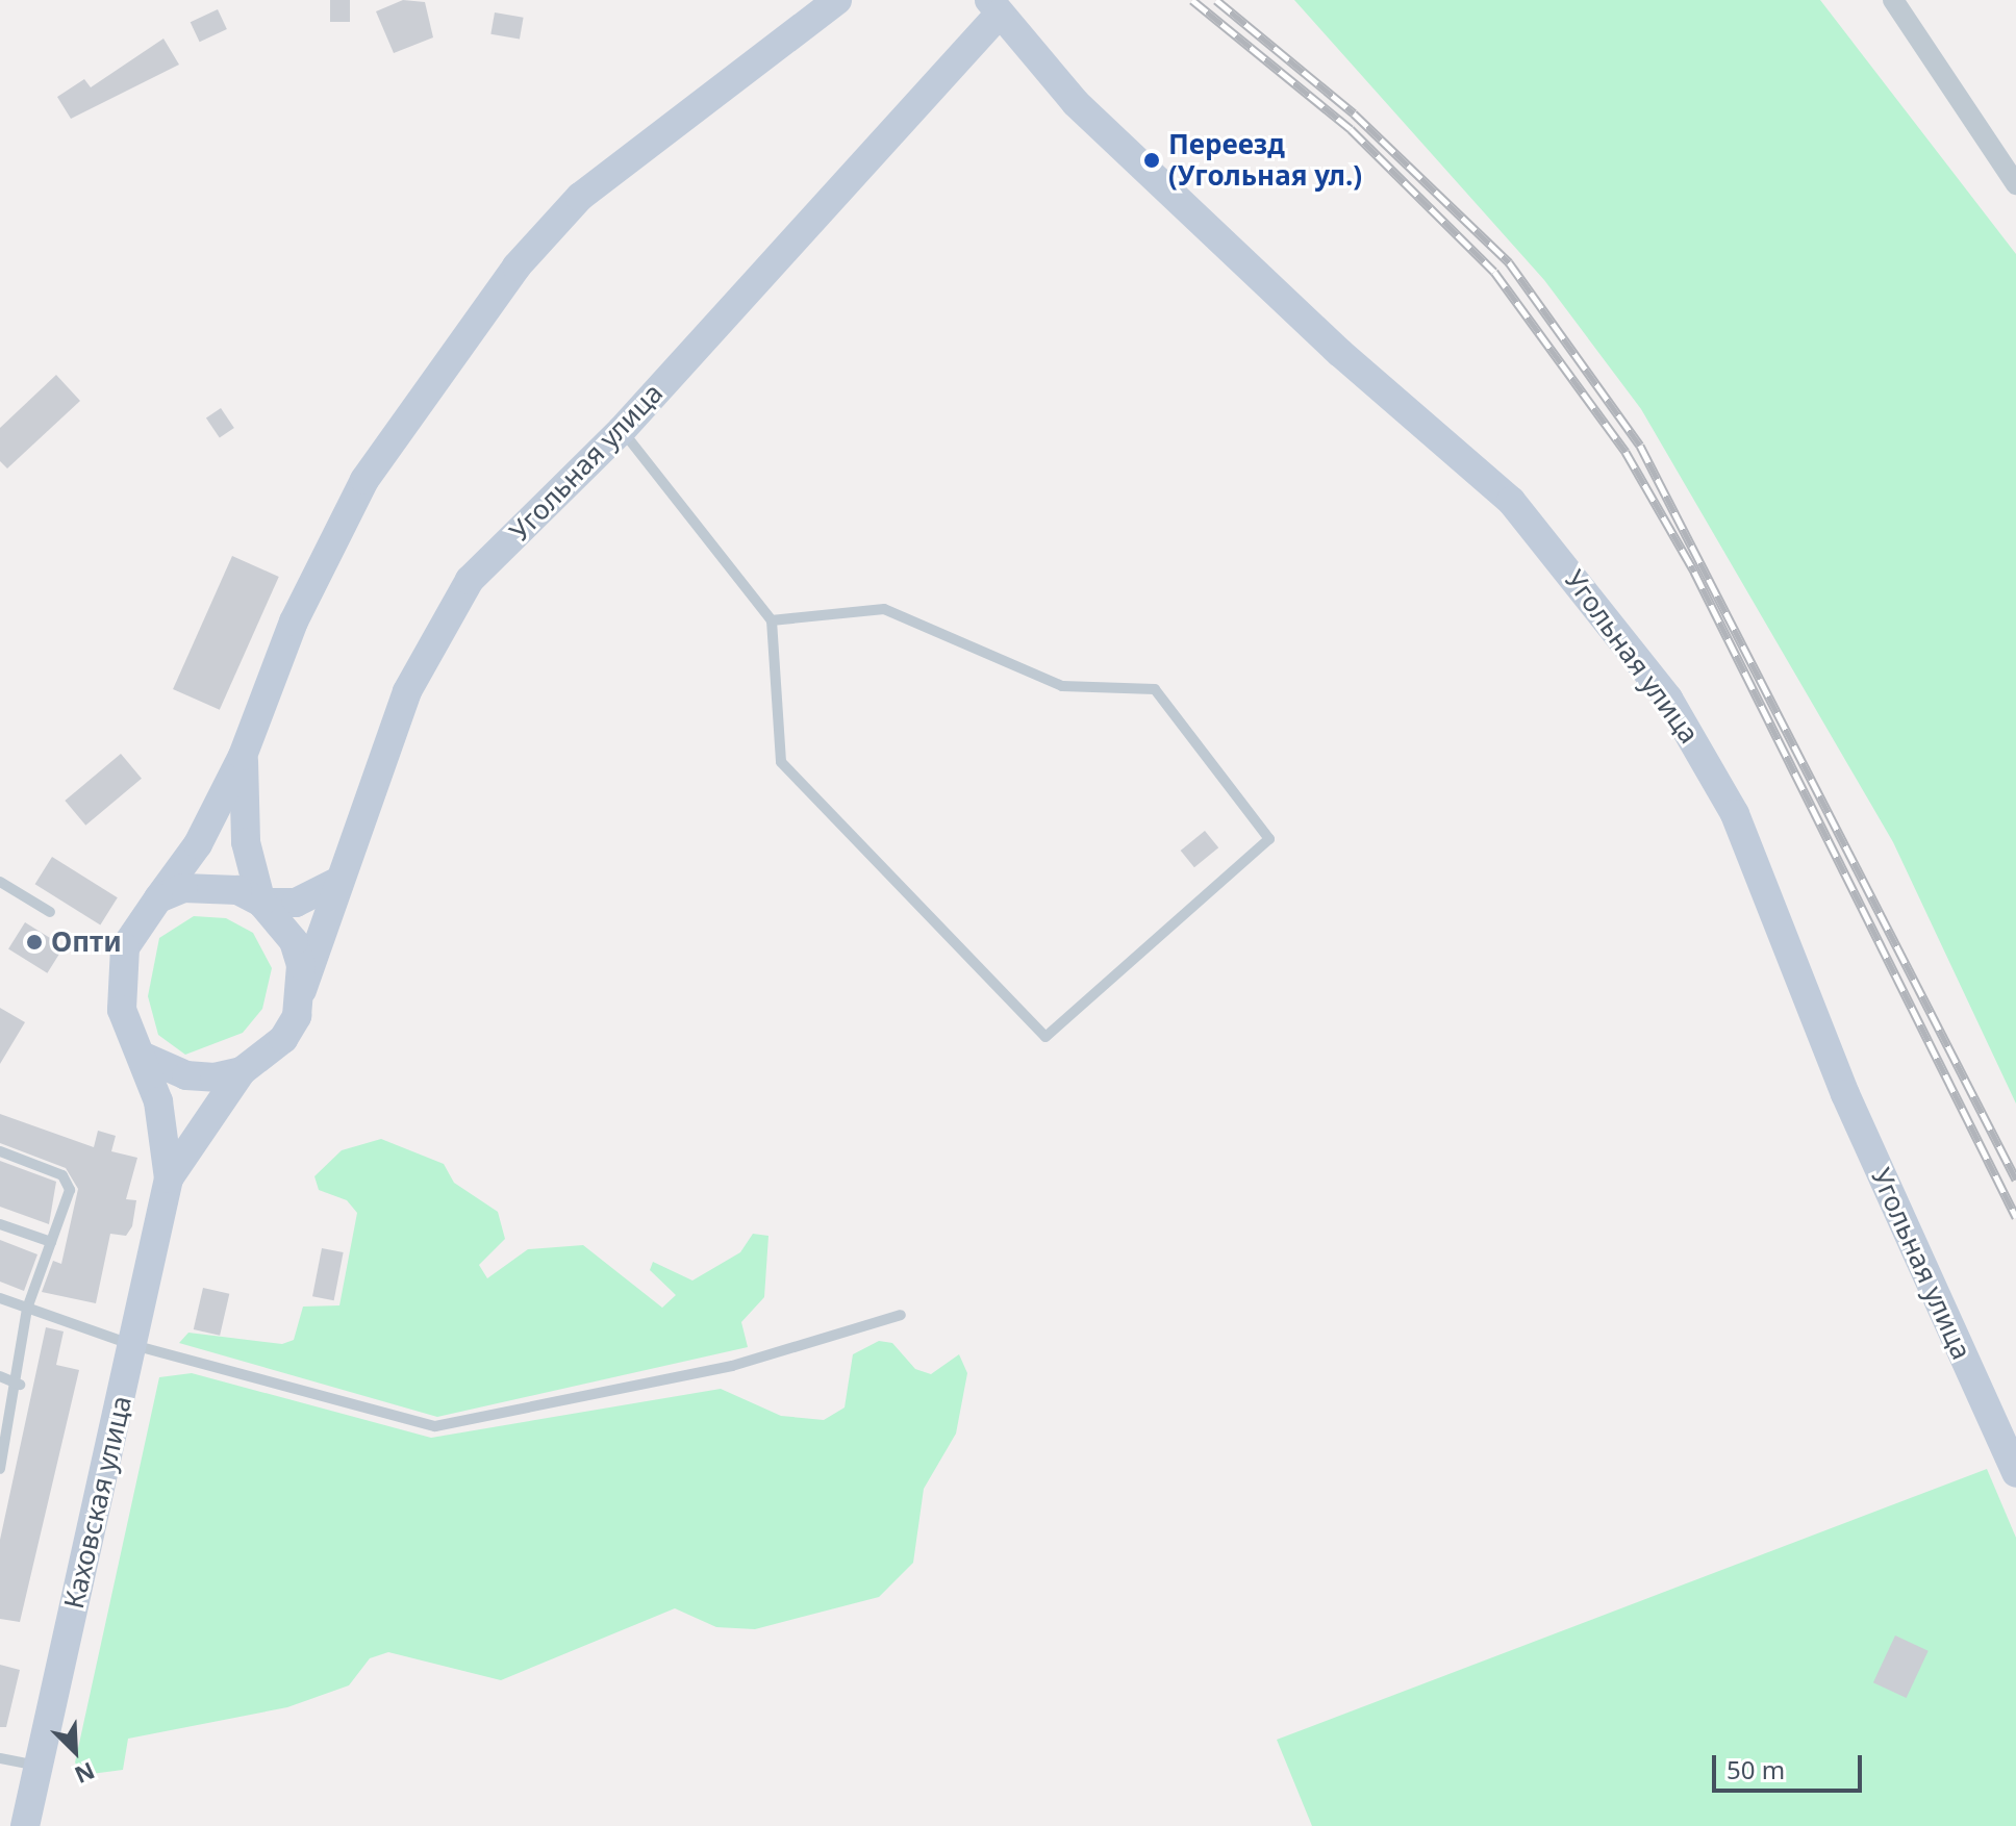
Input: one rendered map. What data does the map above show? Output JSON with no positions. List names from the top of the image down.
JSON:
{
  "streets": {
    "main road": ["Угольная улица", "Каховская улица"]
  },
  "places": ["Переезд (Угольная ул.)", "Опти"],
  "scale_bar": "50 m",
  "north": "bottom right"
}
